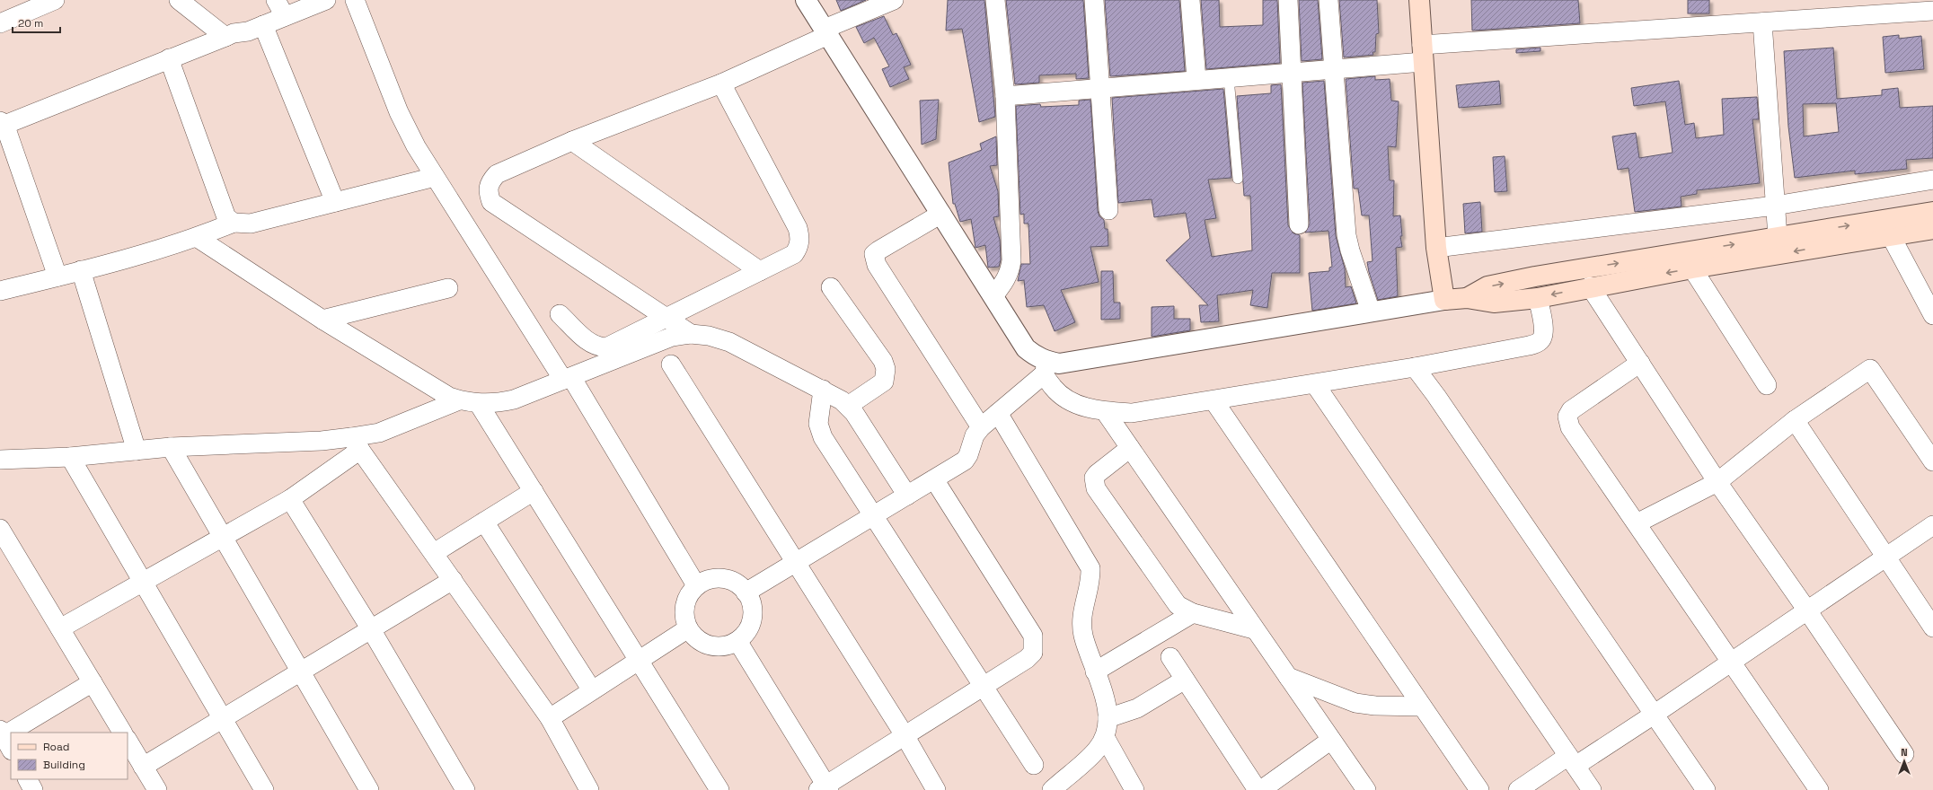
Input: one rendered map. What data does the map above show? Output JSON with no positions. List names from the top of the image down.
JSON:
{
  "legend": ["Road", "Building"],
  "scale_bar": "20 m",
  "north": "top"
}
